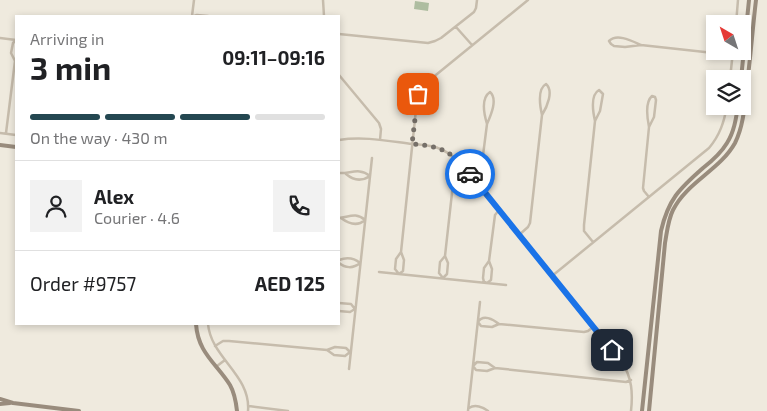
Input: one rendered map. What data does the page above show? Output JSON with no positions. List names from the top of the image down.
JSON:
{
  "north": "top left",
  "page": {
    "heading": ["3 min", "Arriving in", "09:11–09:16"],
    "panel": [
      "Alex",
      "Courier · 4.6",
      "Order #9757",
      "AED 125"
    ],
    "bar": "On the way · 430 m"
  }
}
